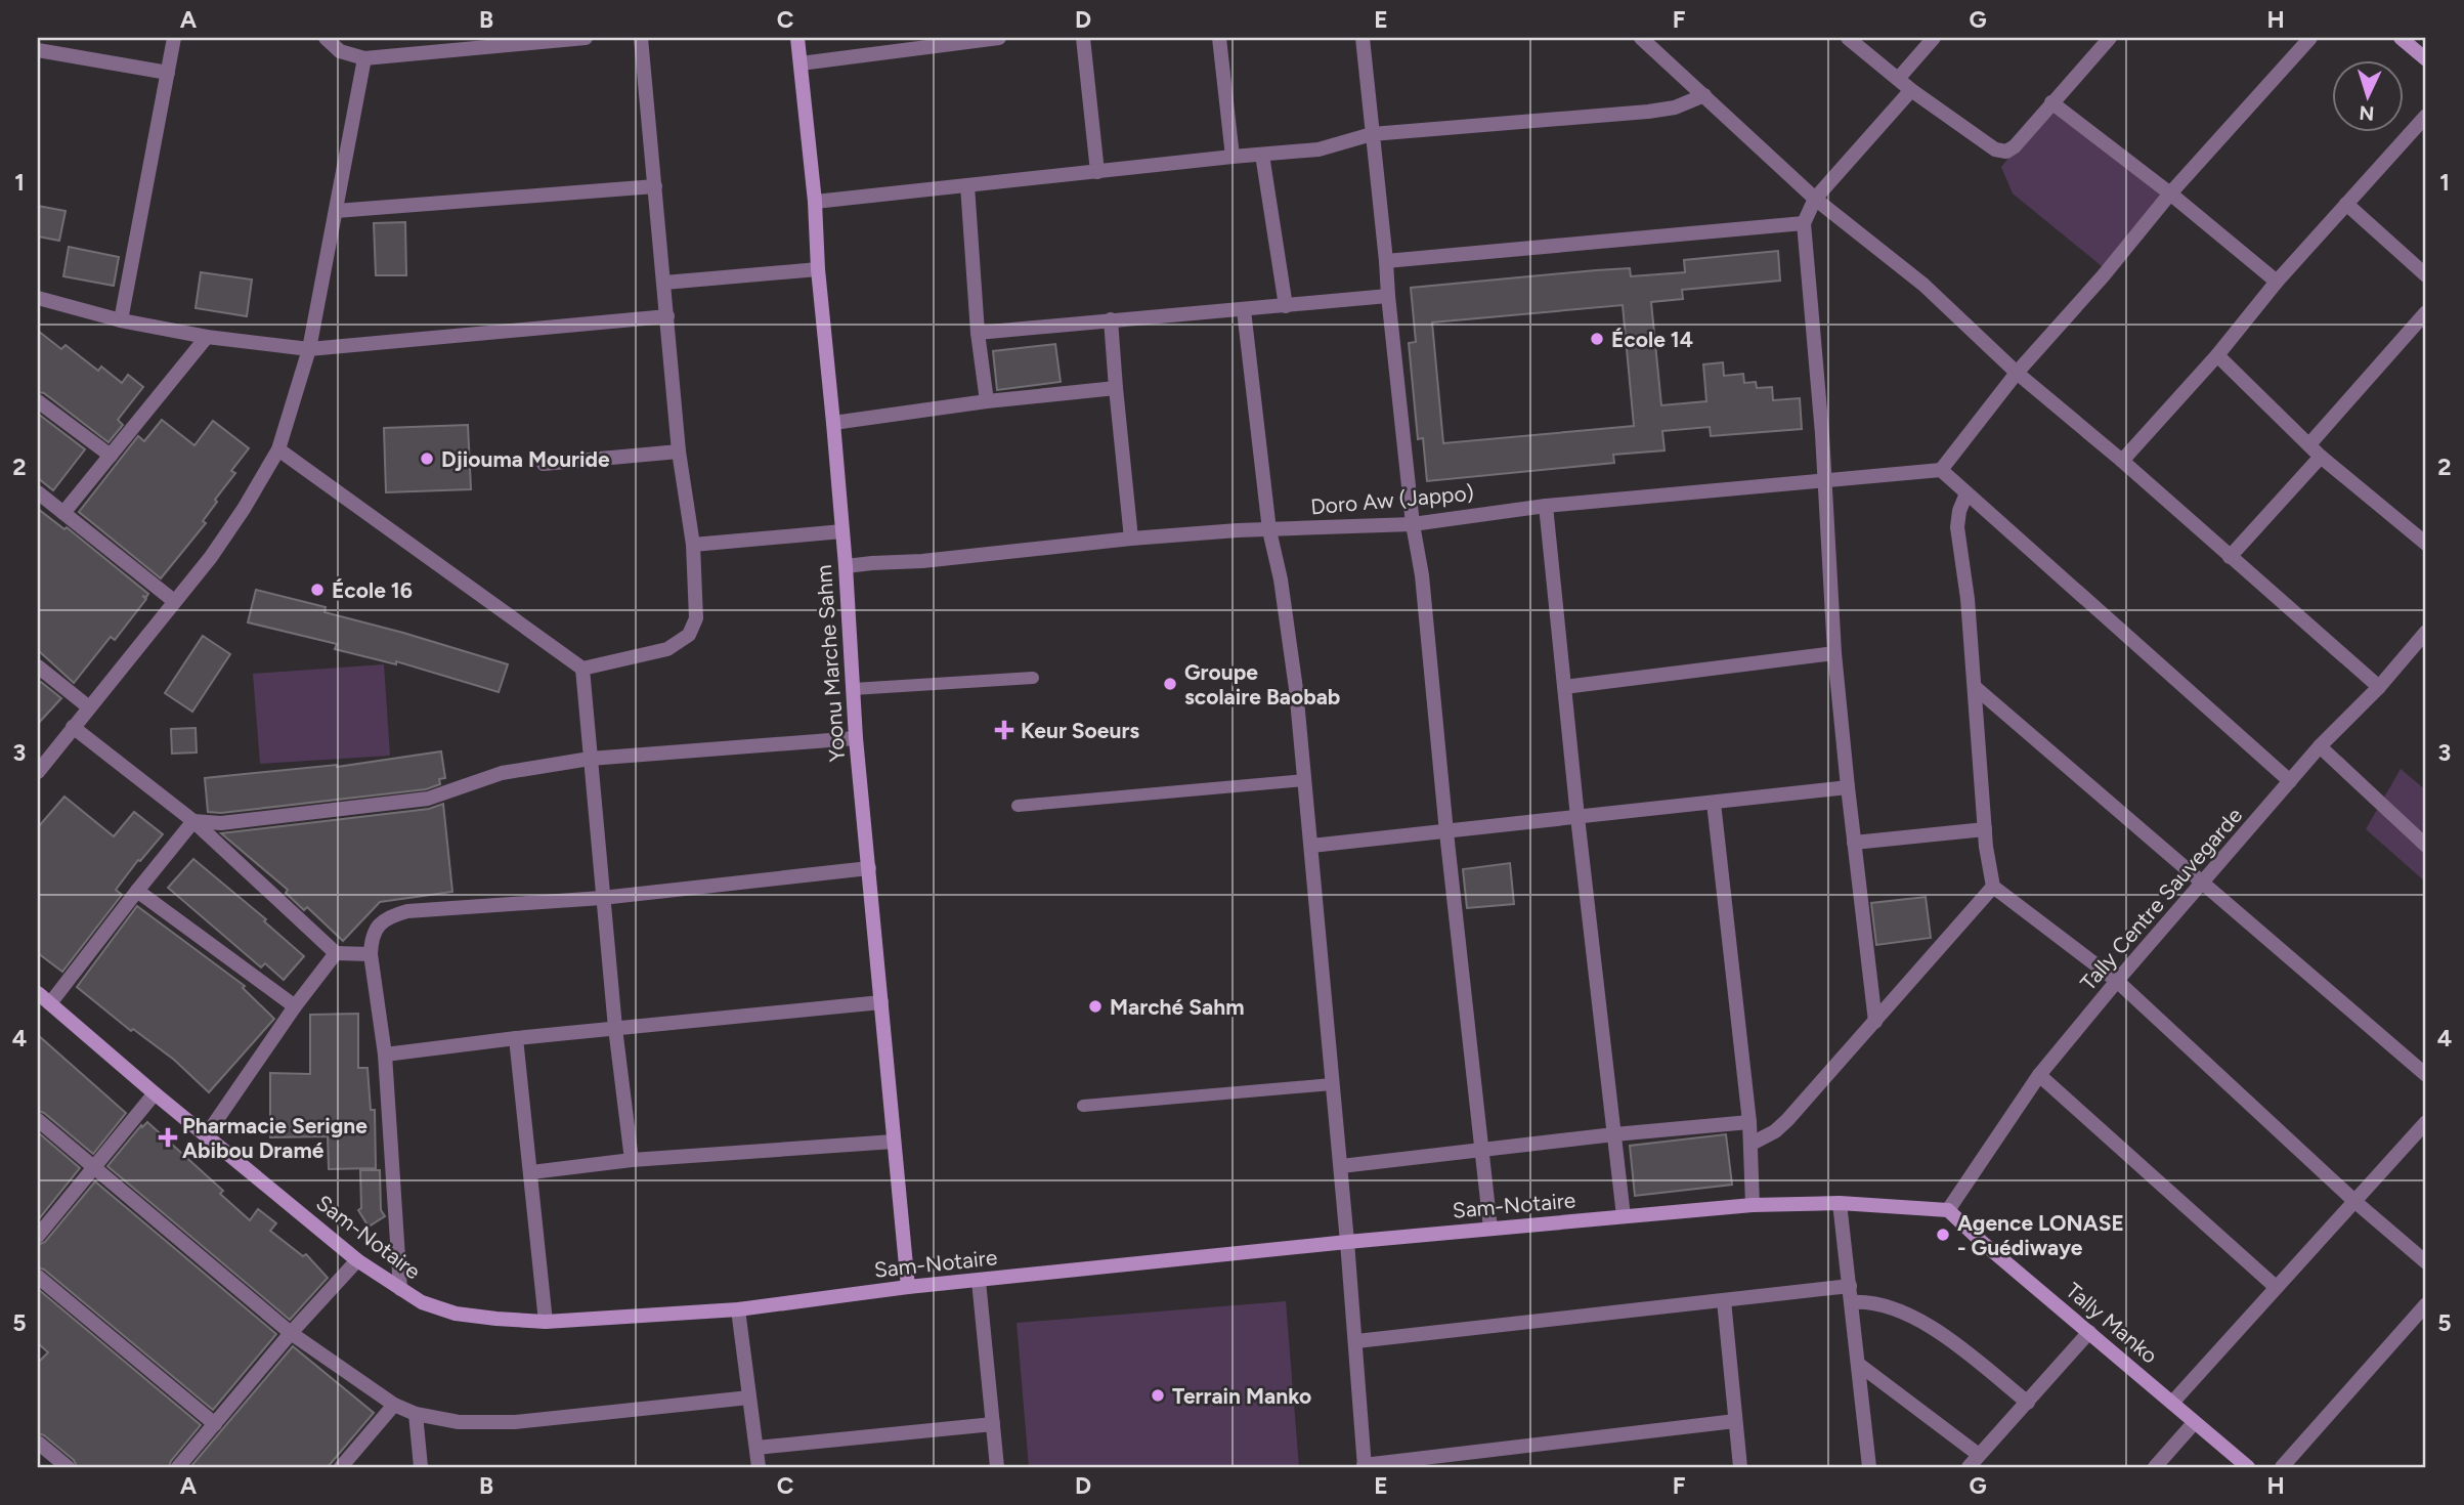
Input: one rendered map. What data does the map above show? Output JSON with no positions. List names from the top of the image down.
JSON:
{
  "streets": {
    "street": [
      "Doro Aw (Jappo)",
      "Yoonu Marche Sahm",
      "Tally Centre Sauvegarde",
      "Sam-Notaire",
      "Tally Manko"
    ]
  },
  "crossings": [
    ["Doro Aw (Jappo)", "Yoonu Marche Sahm"],
    ["Yoonu Marche Sahm", "Sam-Notaire"],
    ["Tally Centre Sauvegarde", "Sam-Notaire"],
    ["Tally Centre Sauvegarde", "Tally Manko"],
    ["Sam-Notaire", "Tally Manko"]
  ],
  "places": {
    "other": [
      "École 14",
      "Djiouma Mouride",
      "École 16",
      "Groupe scolaire Baobab",
      "Marché Sahm",
      "Agence LONASE - Guédiwaye",
      "Terrain Manko"
    ],
    "health": ["Keur Soeurs", "Pharmacie Serigne Abibou Dramé"]
  },
  "north": "bottom",
  "grid": {
    "columns": [
      "A",
      "B",
      "C",
      "D",
      "E",
      "F",
      "G",
      "H"
    ],
    "rows": [
      "1",
      "2",
      "3",
      "4",
      "5"
    ]
  }
}
